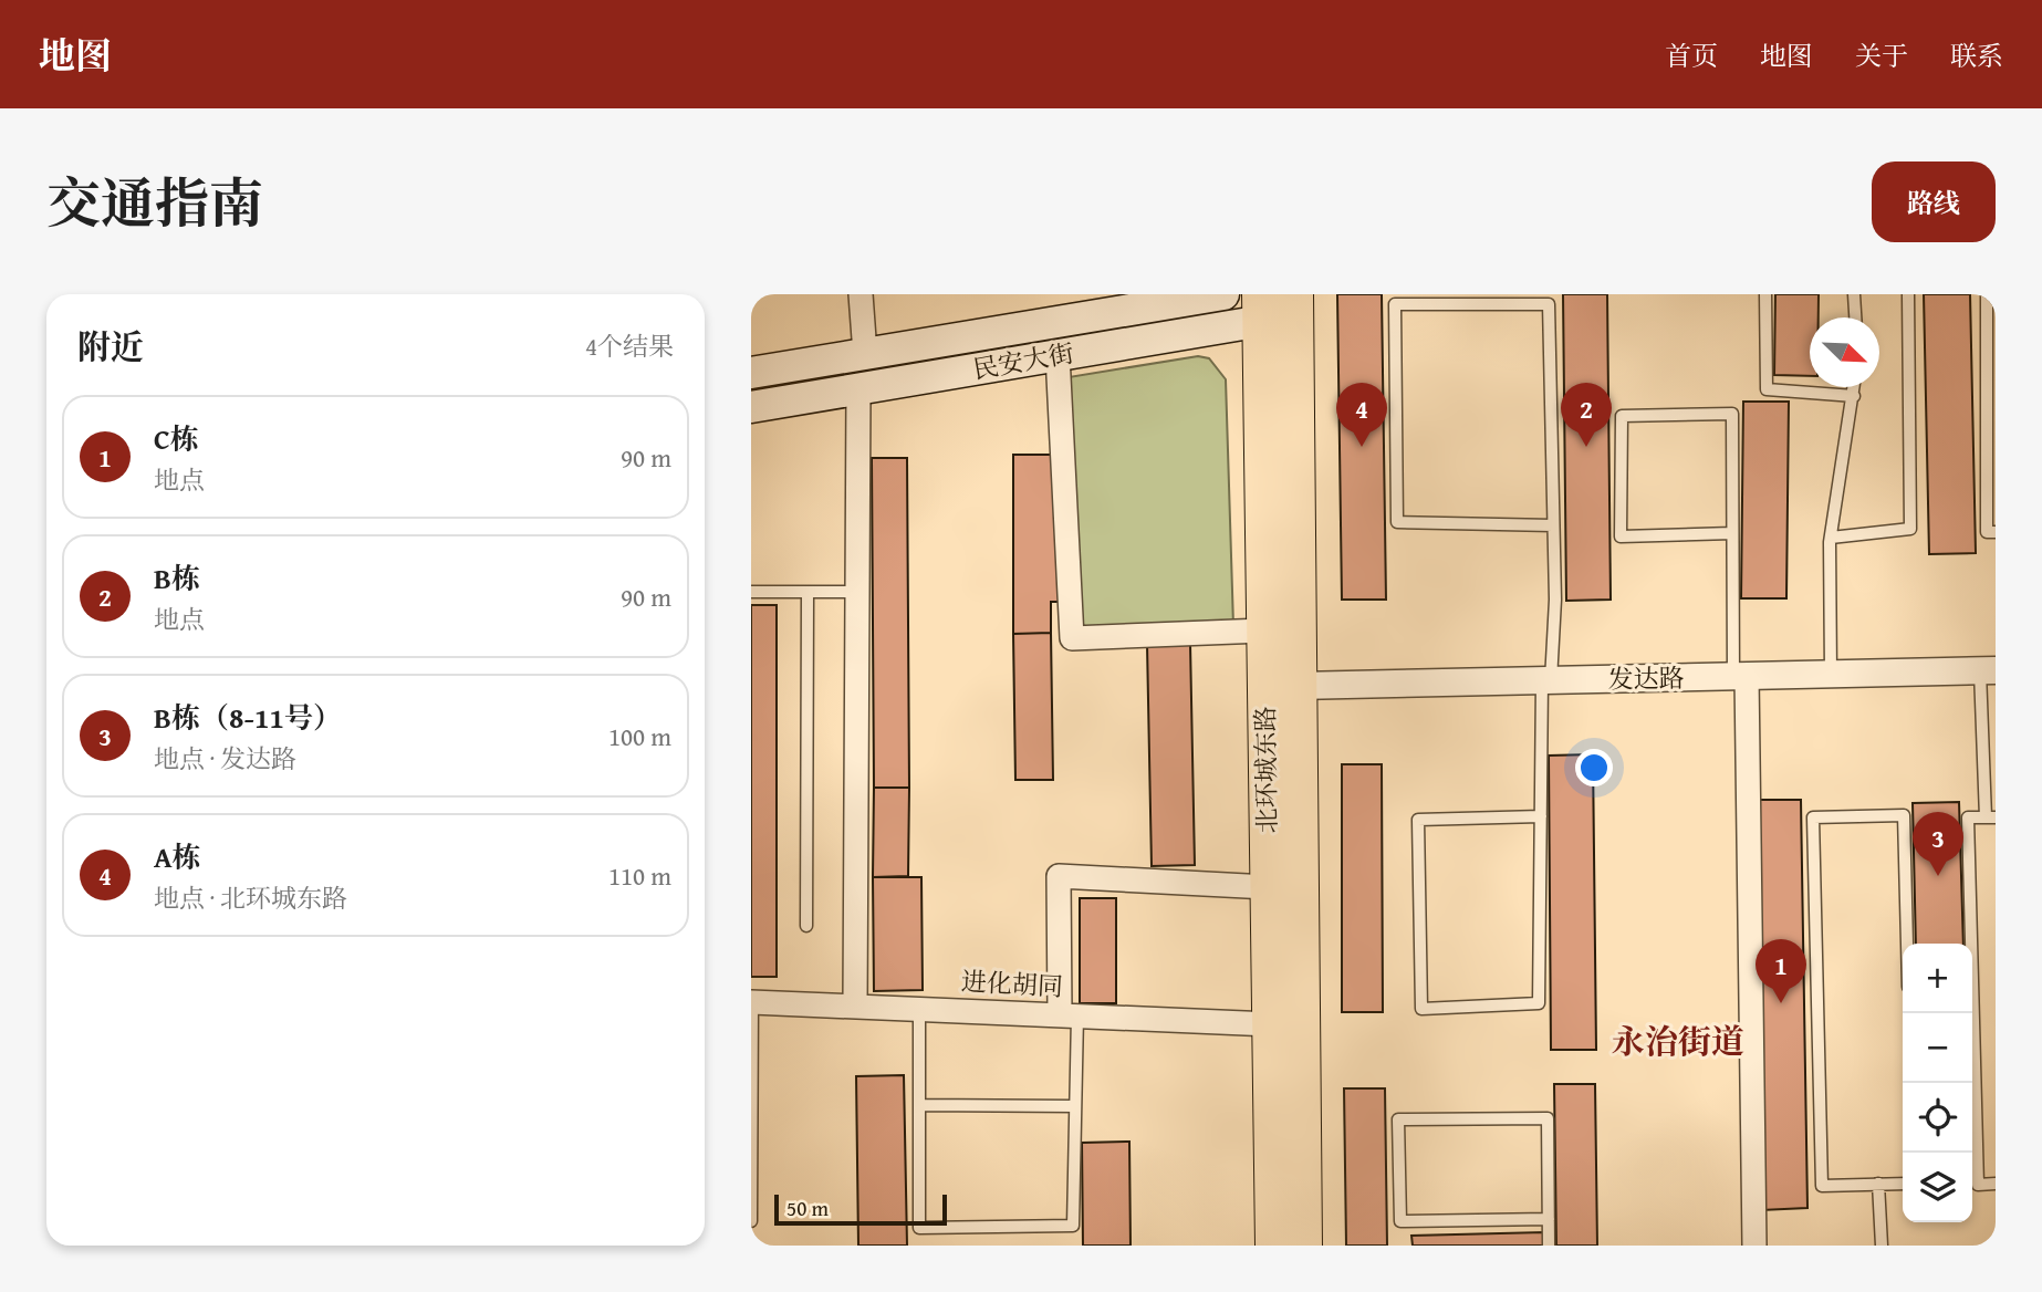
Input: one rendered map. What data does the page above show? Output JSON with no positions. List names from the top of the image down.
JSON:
{
  "streets": {
    "main road": ["民安大街", "北环城东路"],
    "street": ["发达路", "进化胡同"]
  },
  "crossings": [
    ["民安大街", "北环城东路"],
    ["发达路", "北环城东路"],
    ["北环城东路", "进化胡同"]
  ],
  "districts": ["永治街道"],
  "scale_bar": "50 m",
  "north": "bottom right",
  "page": {
    "header": "地图",
    "nav": [
      "首页",
      "地图",
      "关于",
      "联系"
    ],
    "title": "交通指南",
    "buttons": "路线",
    "heading": ["附近", "4个结果"],
    "pins": [
      "2",
      "4",
      "3",
      "1"
    ],
    "list": [
      {
        "mark": "1",
        "name": "C栋",
        "note": "地点",
        "value": "90 m"
      },
      {
        "mark": "2",
        "name": "B栋",
        "note": "地点",
        "value": "90 m"
      },
      {
        "mark": "3",
        "name": "B栋（8-11号）",
        "note": "地点 · 发达路",
        "value": "100 m"
      },
      {
        "mark": "4",
        "name": "A栋",
        "note": "地点 · 北环城东路",
        "value": "110 m"
      }
    ],
    "map_buttons": ["+", "−"],
    "scale": "50 m"
  }
}
